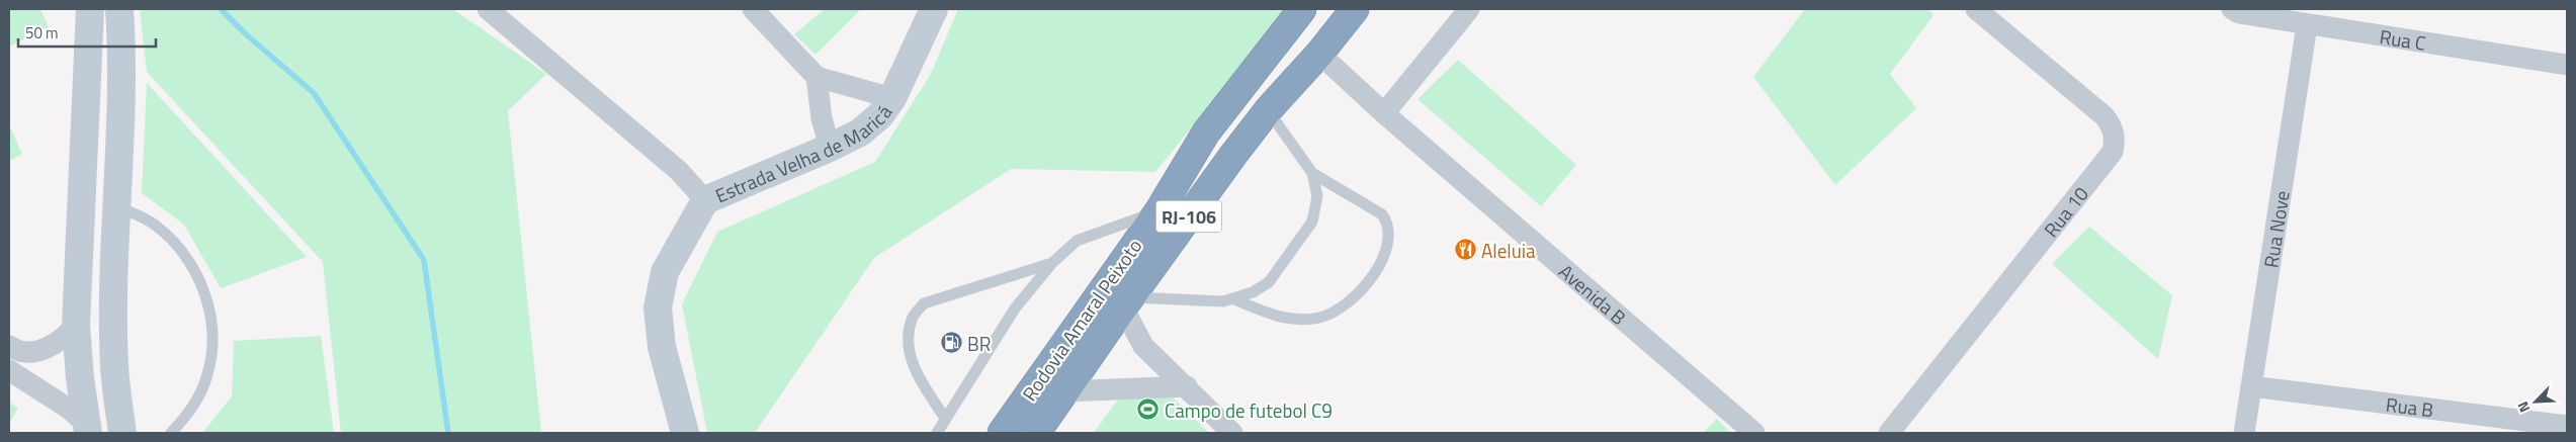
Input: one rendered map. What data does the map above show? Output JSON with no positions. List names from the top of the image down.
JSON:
{
  "streets": {
    "highway": ["RJ-106", "Rodovia Amaral Peixoto"],
    "street": [
      "Rua C",
      "Estrada Velha de Maricá",
      "Rua 10",
      "Rua Nove",
      "Avenida B",
      "Rua B"
    ]
  },
  "crossings": [
    ["Rua C", "Rua Nove"],
    ["Rua Nove", "Rua B"],
    ["Avenida B", "Rodovia Amaral Peixoto"]
  ],
  "places": {
    "restaurant": ["Aleluia"],
    "fuel station": ["BR"],
    "sports": ["Campo de futebol C9"]
  },
  "scale_bar": "50 m",
  "north": "bottom left"
}
